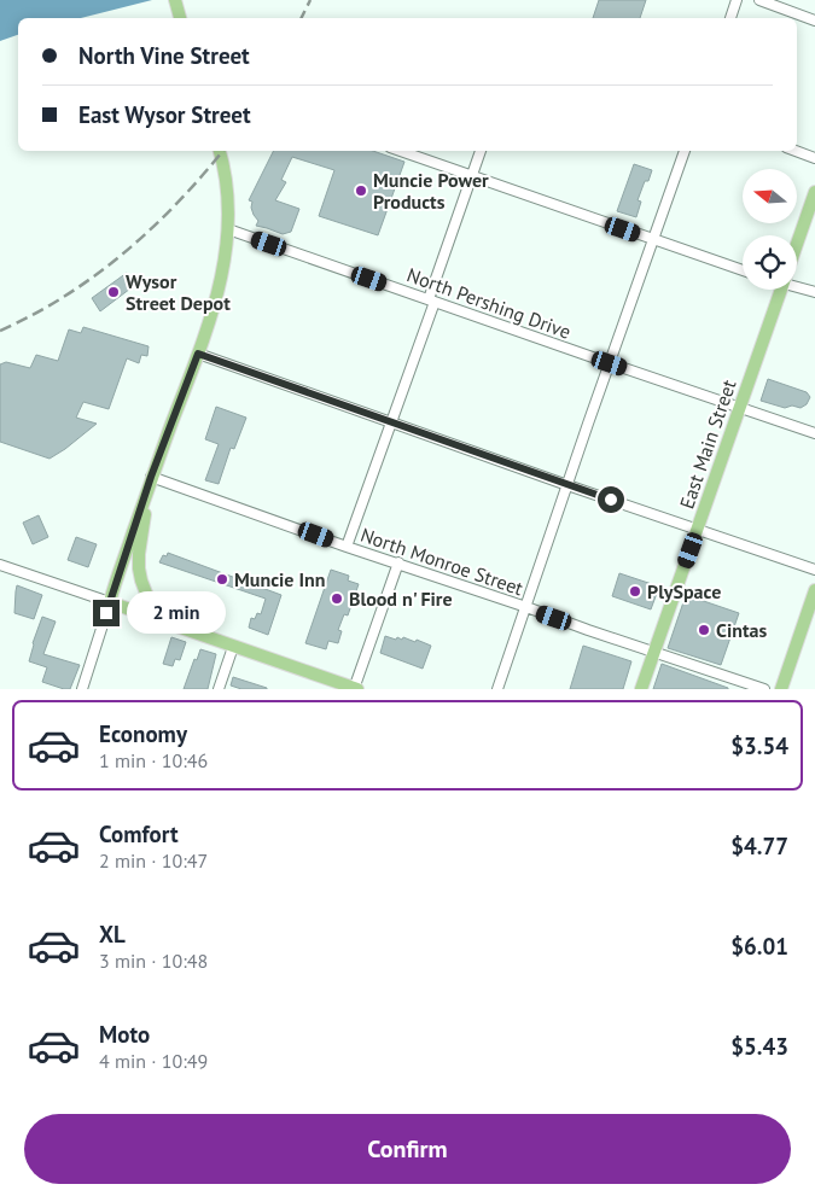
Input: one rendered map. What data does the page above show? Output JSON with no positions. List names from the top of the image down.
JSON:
{
  "streets": {
    "main road": ["East Main Street"],
    "street": ["North Pershing Drive", "North Monroe Street"]
  },
  "crossings": [
    ["North Pershing Drive", "East Main Street"],
    ["East Main Street", "North Monroe Street"]
  ],
  "places": [
    "Muncie Power Products",
    "Wysor Street Depot",
    "Muncie Inn",
    "PlySpace",
    "Blood n' Fire",
    "Cintas"
  ],
  "north": "left",
  "page": {
    "banner": ["North Vine Street", "East Wysor Street"],
    "bubble": "2 min",
    "list": [
      {
        "name": "Economy",
        "note": "1 min · 10:46",
        "value": "$3.54"
      },
      {
        "name": "Comfort",
        "note": "2 min · 10:47",
        "value": "$4.77"
      },
      {
        "name": "XL",
        "note": "3 min · 10:48",
        "value": "$6.01"
      },
      {
        "name": "Moto",
        "note": "4 min · 10:49",
        "value": "$5.43"
      }
    ],
    "buttons": "Confirm"
  }
}
